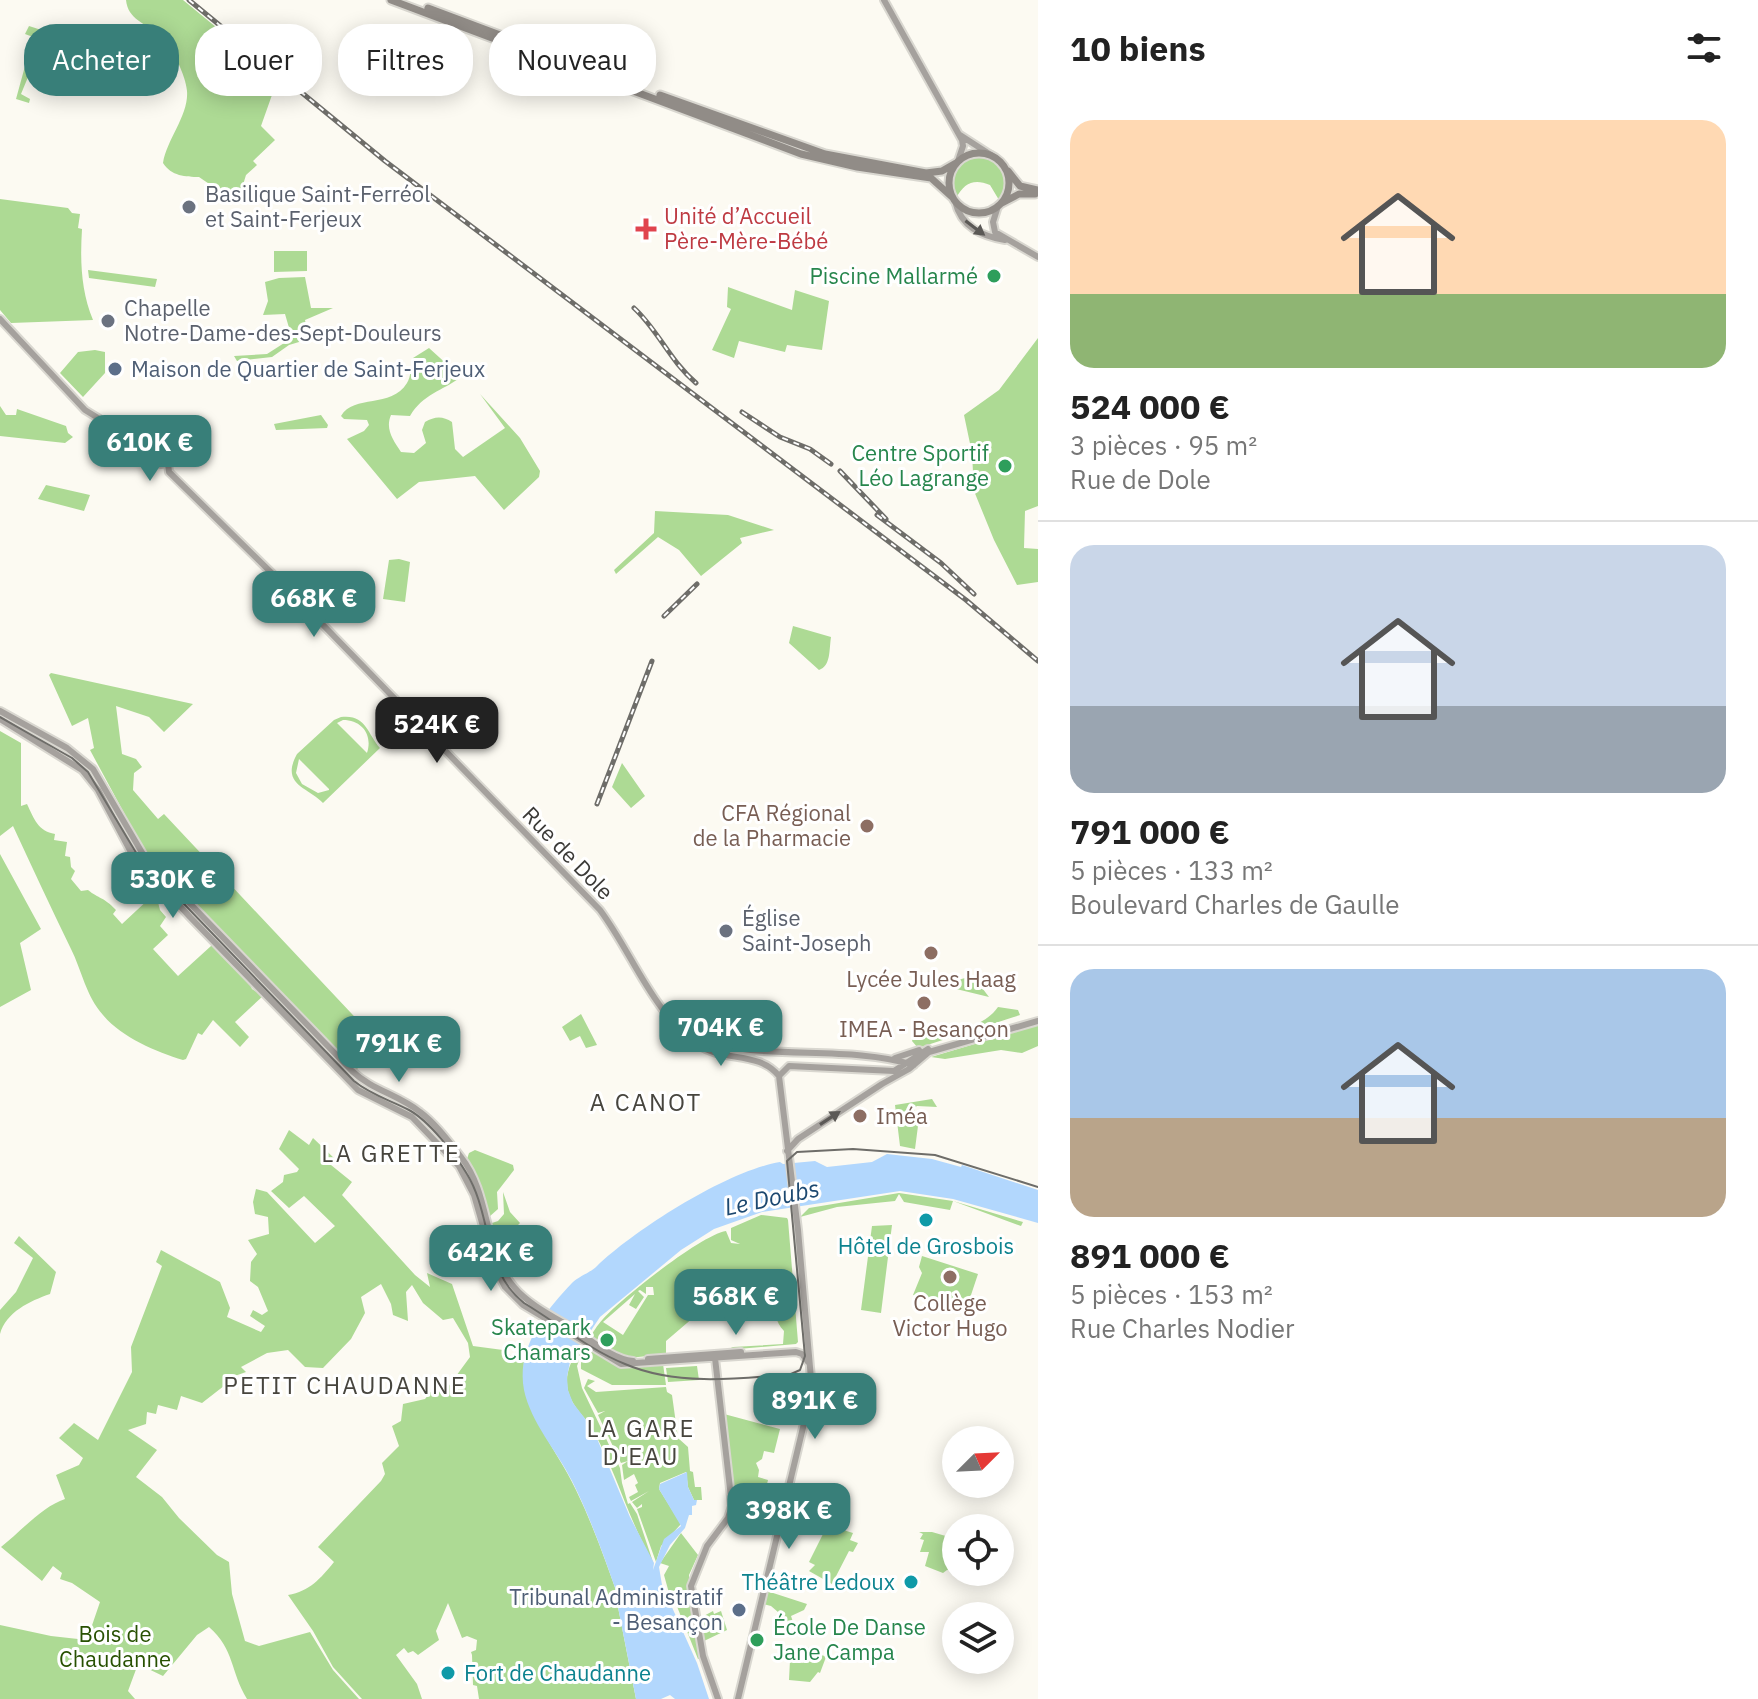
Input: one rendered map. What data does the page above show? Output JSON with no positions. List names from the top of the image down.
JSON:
{
  "streets": {
    "main road": ["Rue de Dole"]
  },
  "districts": [
    "A CANOT",
    "LA GRETTE",
    "PETIT CHAUDANNE",
    "LA GARE D'EAU"
  ],
  "water": ["Le Doubs"],
  "parks": ["Bois de Chaudanne"],
  "places": {
    "other": [
      "Basilique Saint-Ferréol et Saint-Ferjeux",
      "Piscine Mallarmé",
      "Chapelle Notre-Dame-des-Sept-Douleurs",
      "Maison de Quartier de Saint-Ferjeux",
      "Centre Sportif Léo Lagrange",
      "CFA Régional de la Pharmacie",
      "Église Saint-Joseph",
      "Lycée Jules Haag",
      "IMEA - Besançon",
      "Iméa",
      "Hôtel de Grosbois",
      "Collège Victor Hugo",
      "Skatepark Chamars",
      "Théâtre Ledoux",
      "Tribunal Administratif - Besançon",
      "École De Danse Jane Campa",
      "Fort de Chaudanne"
    ],
    "health": ["Unité d’Accueil Père-Mère-Bébé"]
  },
  "north": "top right",
  "page": {
    "heading": "10 biens",
    "chip": [
      "Acheter",
      "Louer",
      "Filtres",
      "Nouveau"
    ],
    "list": [
      {
        "name": "524 000 €",
        "note": "3 pièces · 95 m² · Rue de Dole"
      },
      {
        "name": "791 000 €",
        "note": "5 pièces · 133 m² · Boulevard Charles de Gaulle"
      },
      {
        "name": "891 000 €",
        "note": "5 pièces · 153 m² · Rue Charles Nodier"
      }
    ],
    "price": [
      "610K €",
      "668K €",
      "524K €",
      "530K €",
      "704K €",
      "791K €",
      "642K €",
      "568K €",
      "891K €",
      "398K €"
    ]
  }
}
